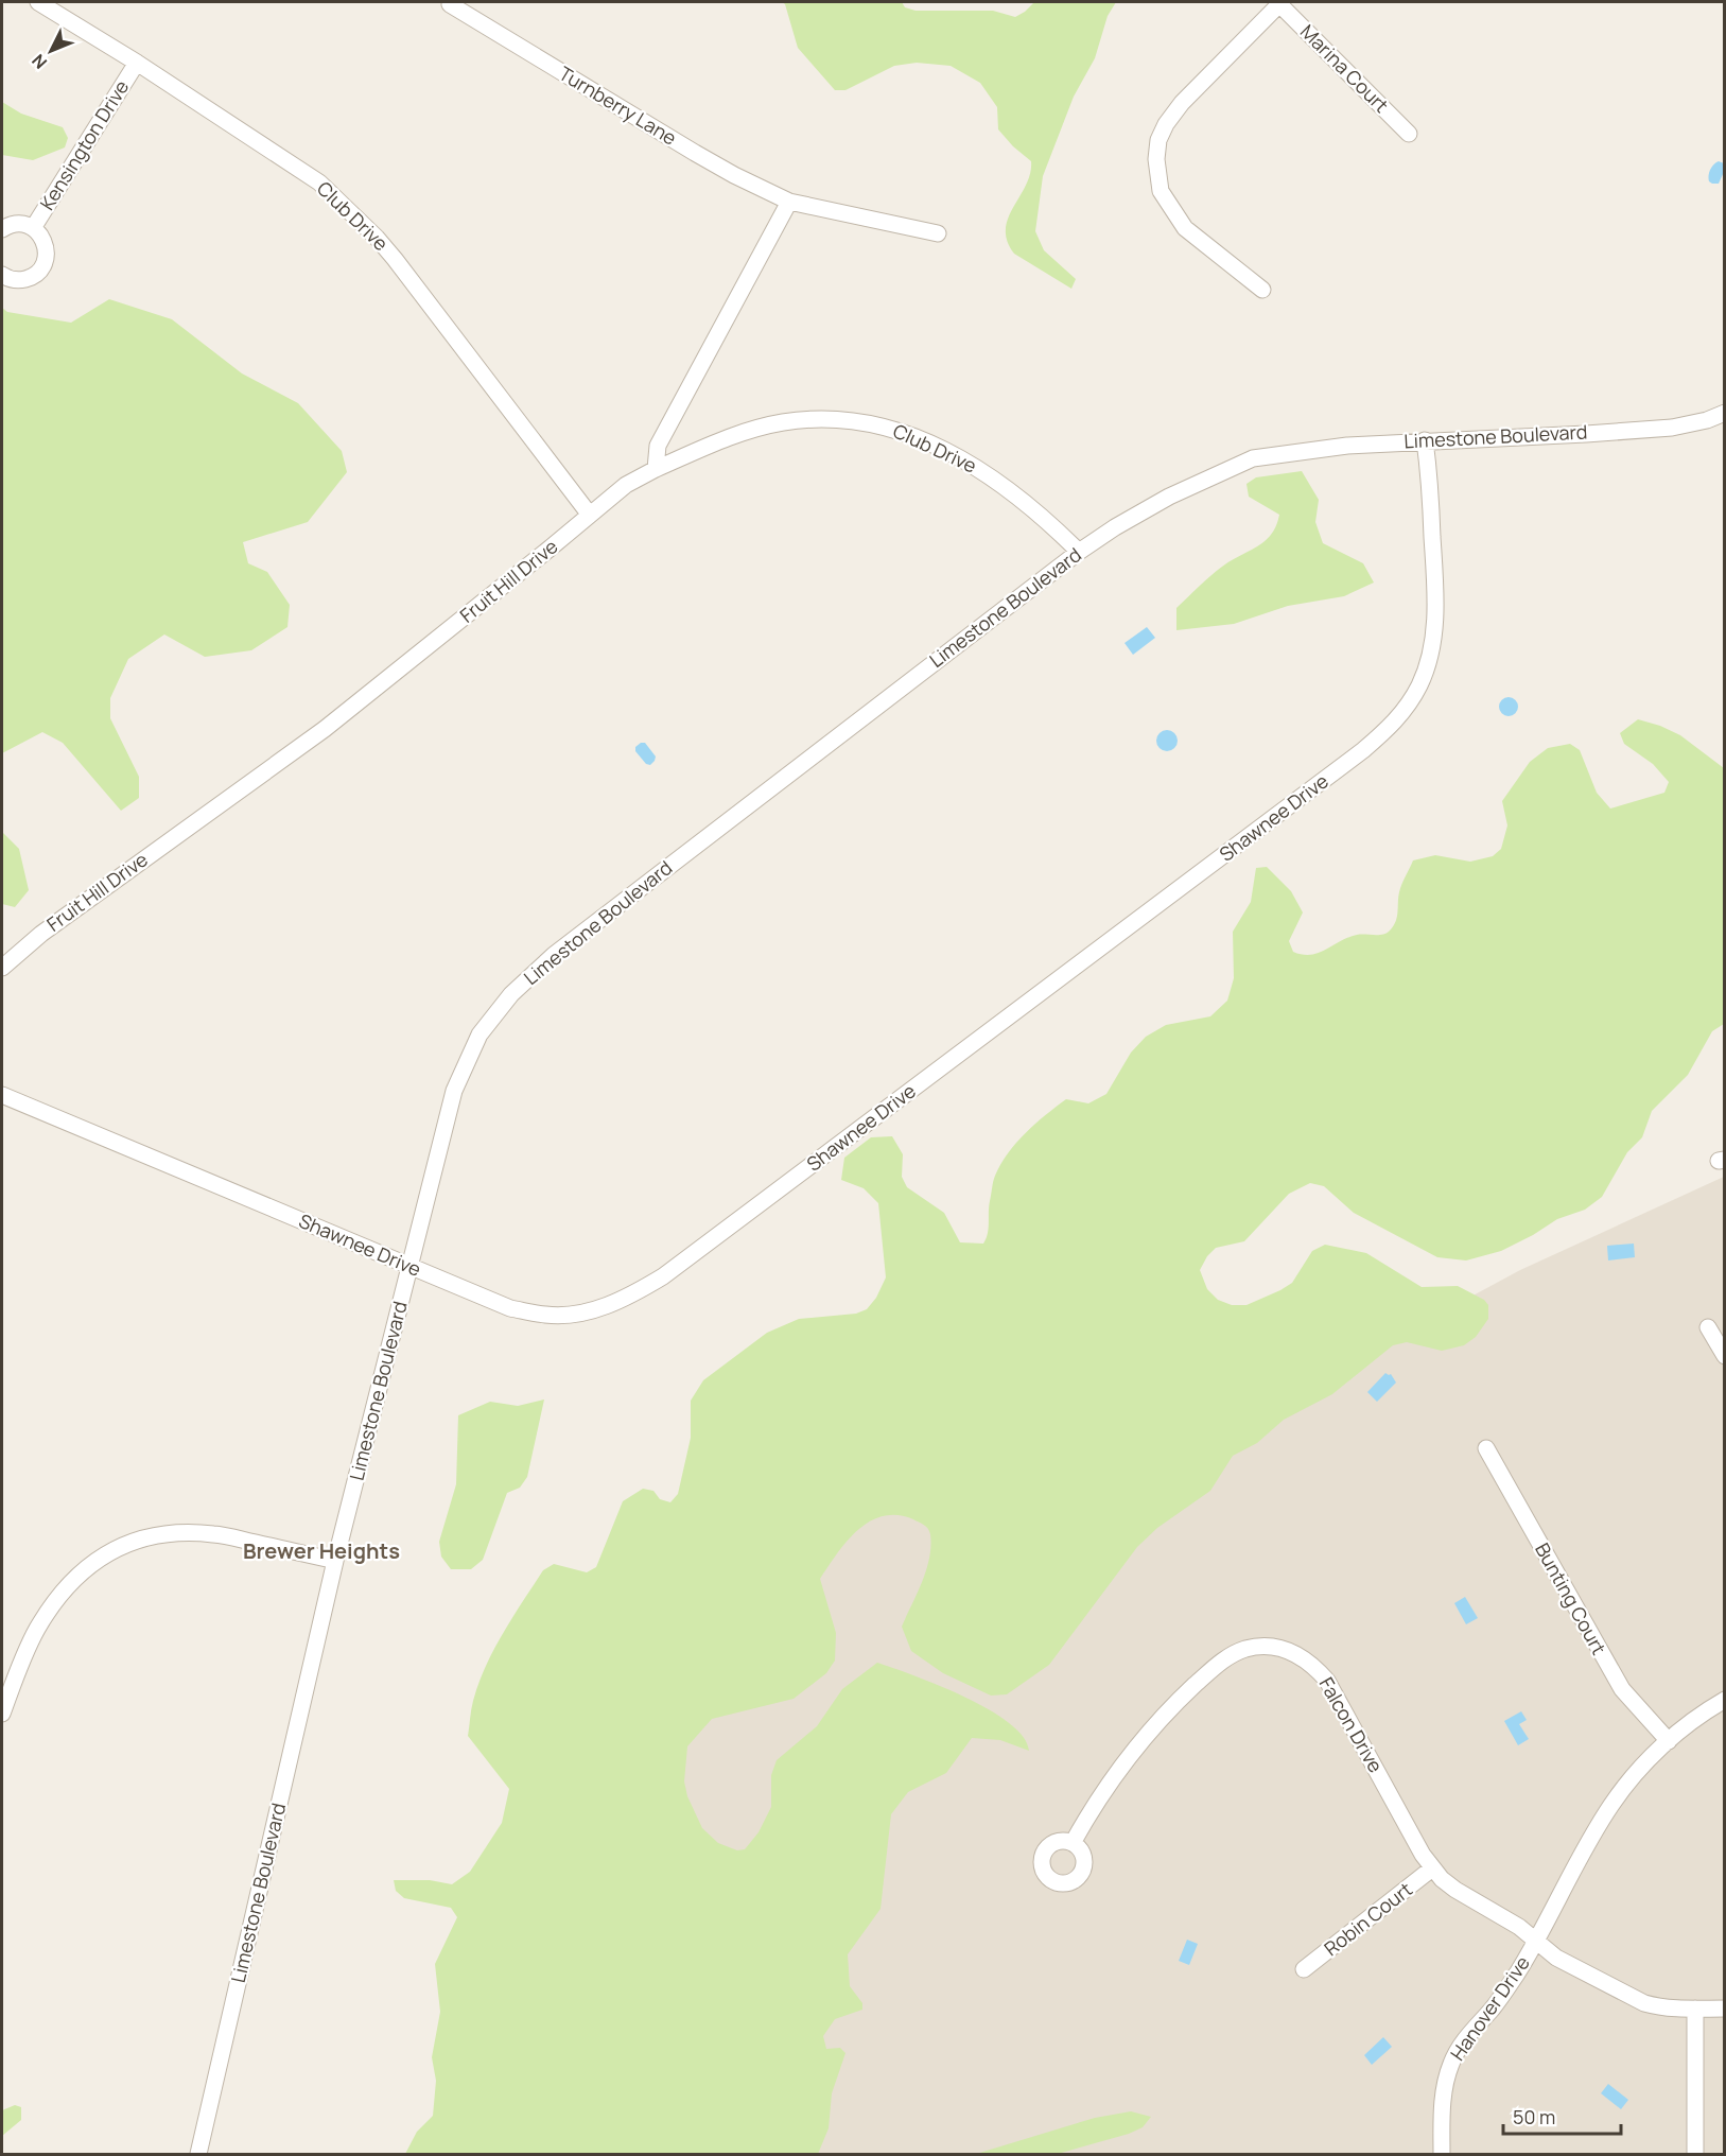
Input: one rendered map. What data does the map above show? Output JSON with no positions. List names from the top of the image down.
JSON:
{
  "streets": {
    "street": [
      "Marina Court",
      "Turnberry Lane",
      "Kensington Drive",
      "Club Drive",
      "Limestone Boulevard",
      "Fruit Hill Drive",
      "Shawnee Drive",
      "Bunting Court",
      "Falcon Drive",
      "Robin Court",
      "Hanover Drive"
    ]
  },
  "crossings": [
    ["Kensington Drive", "Club Drive"],
    ["Club Drive", "Limestone Boulevard"],
    ["Club Drive", "Fruit Hill Drive"],
    ["Limestone Boulevard", "Shawnee Drive"],
    ["Bunting Court", "Hanover Drive"],
    ["Falcon Drive", "Robin Court"],
    ["Falcon Drive", "Hanover Drive"]
  ],
  "districts": ["Brewer Heights"],
  "scale_bar": "50 m",
  "north": "bottom left"
}
